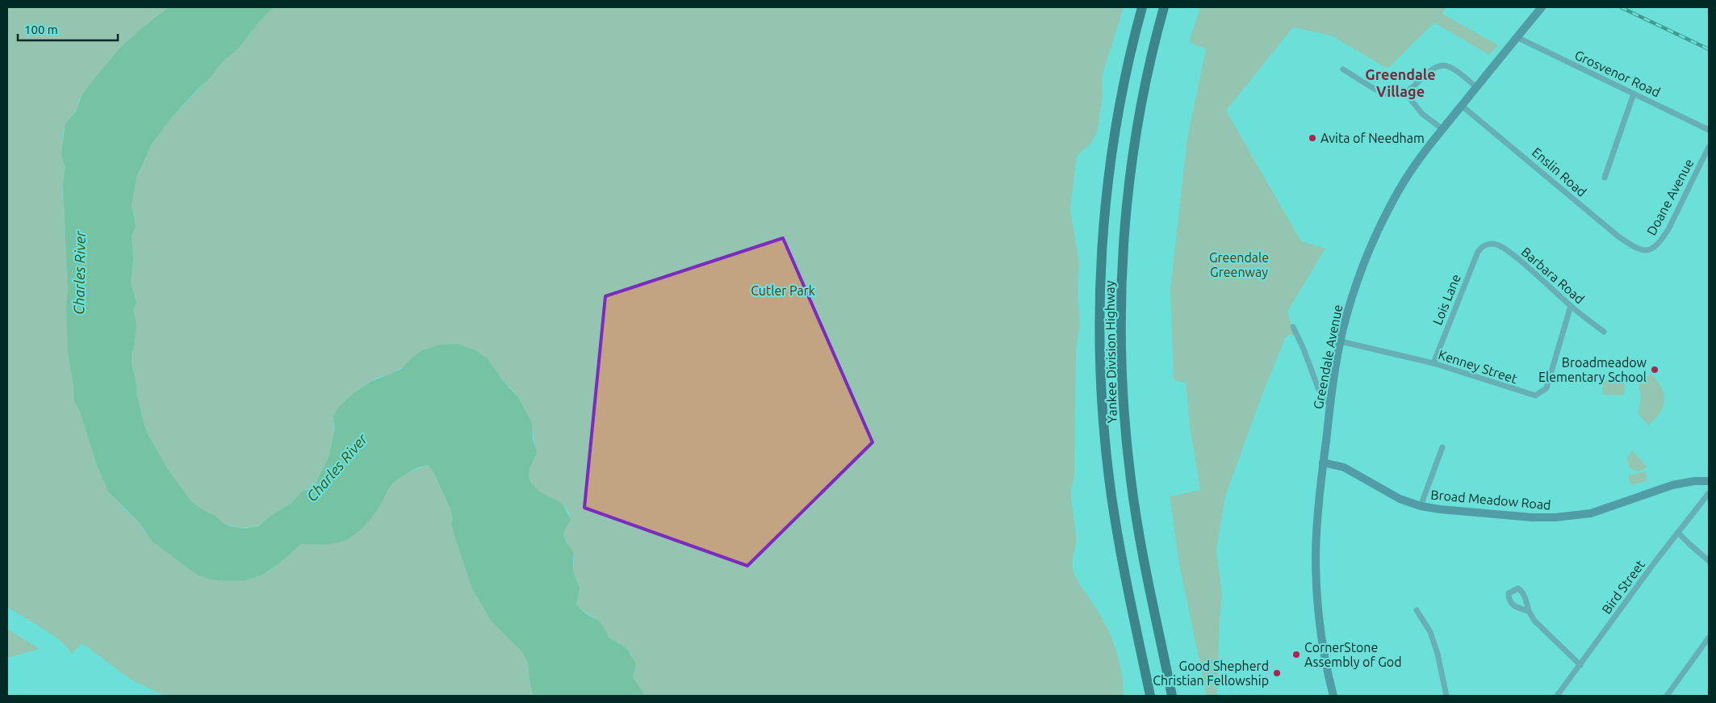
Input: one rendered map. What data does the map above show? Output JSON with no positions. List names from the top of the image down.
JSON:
{
  "streets": {
    "highway": ["Yankee Division Highway"],
    "main road": ["Greendale Avenue", "Broad Meadow Road"],
    "street": [
      "Grosvenor Road",
      "Enslin Road",
      "Doane Avenue",
      "Barbara Road",
      "Lois Lane",
      "Kenney Street",
      "Bird Street"
    ]
  },
  "crossings": [
    ["Grosvenor Road", "Greendale Avenue"],
    ["Enslin Road", "Doane Avenue"],
    ["Enslin Road", "Greendale Avenue"],
    ["Barbara Road", "Lois Lane"],
    ["Barbara Road", "Kenney Street"],
    ["Lois Lane", "Kenney Street"],
    ["Greendale Avenue", "Kenney Street"],
    ["Greendale Avenue", "Broad Meadow Road"]
  ],
  "districts": ["Greendale Village"],
  "water": ["Charles River"],
  "parks": ["Greendale Greenway", "Cutler Park"],
  "places": [
    "Avita of Needham",
    "Broadmeadow Elementary School",
    "CornerStone Assembly of God",
    "Good Shepherd Christian Fellowship"
  ],
  "scale_bar": "100 m"
}
